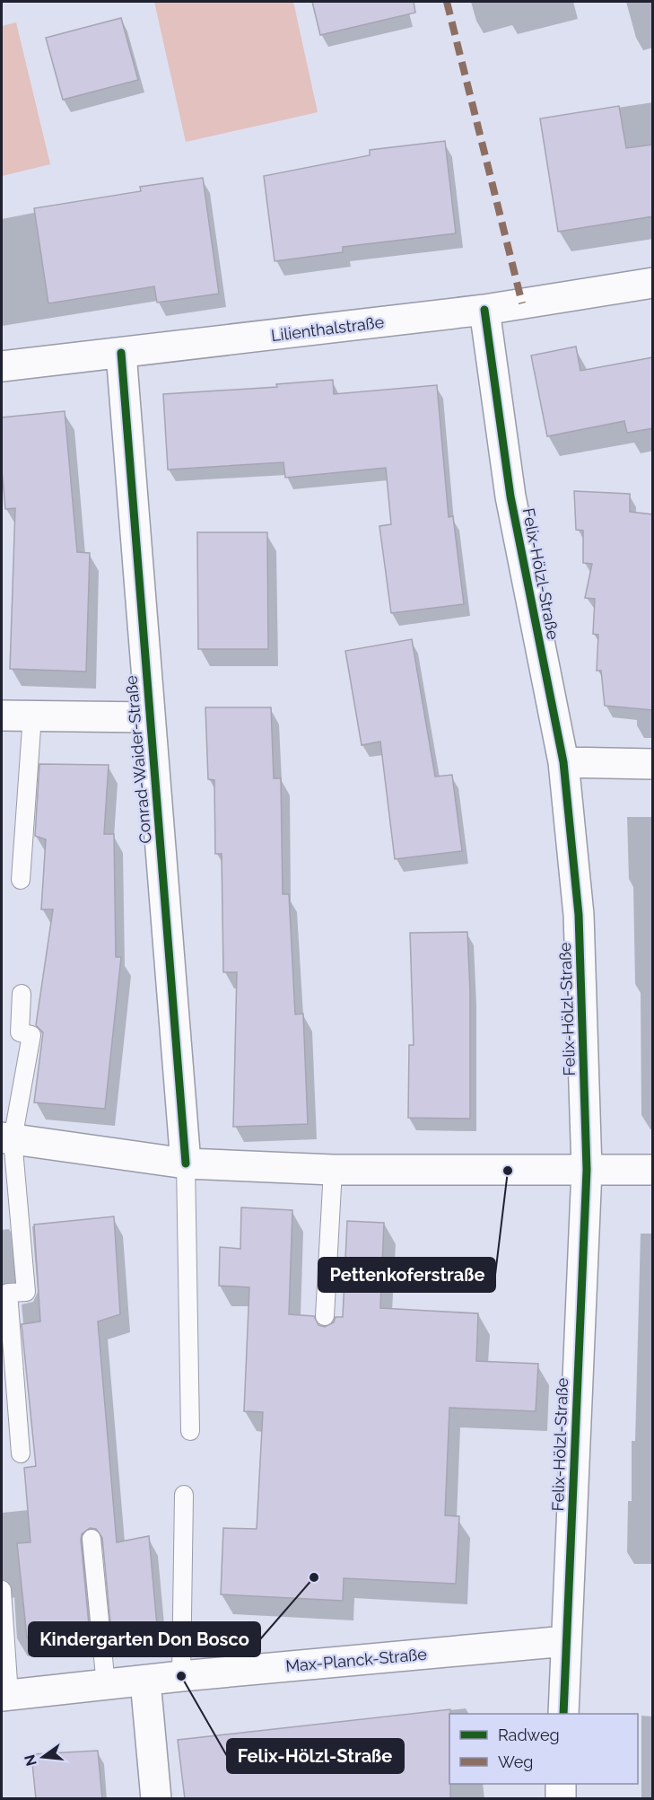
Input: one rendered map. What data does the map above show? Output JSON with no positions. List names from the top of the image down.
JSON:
{
  "streets": {
    "street": [
      "Lilienthalstraße",
      "Felix-Hölzl-Straße",
      "Conrad-Waider-Straße",
      "Max-Planck-Straße"
    ]
  },
  "crossings": [
    ["Lilienthalstraße", "Felix-Hölzl-Straße"],
    ["Lilienthalstraße", "Conrad-Waider-Straße"],
    ["Felix-Hölzl-Straße", "Max-Planck-Straße"]
  ],
  "places": ["Pettenkoferstraße", "Kindergarten Don Bosco", "Felix-Hölzl-Straße"],
  "legend": ["Radweg", "Weg"],
  "north": "left"
}
